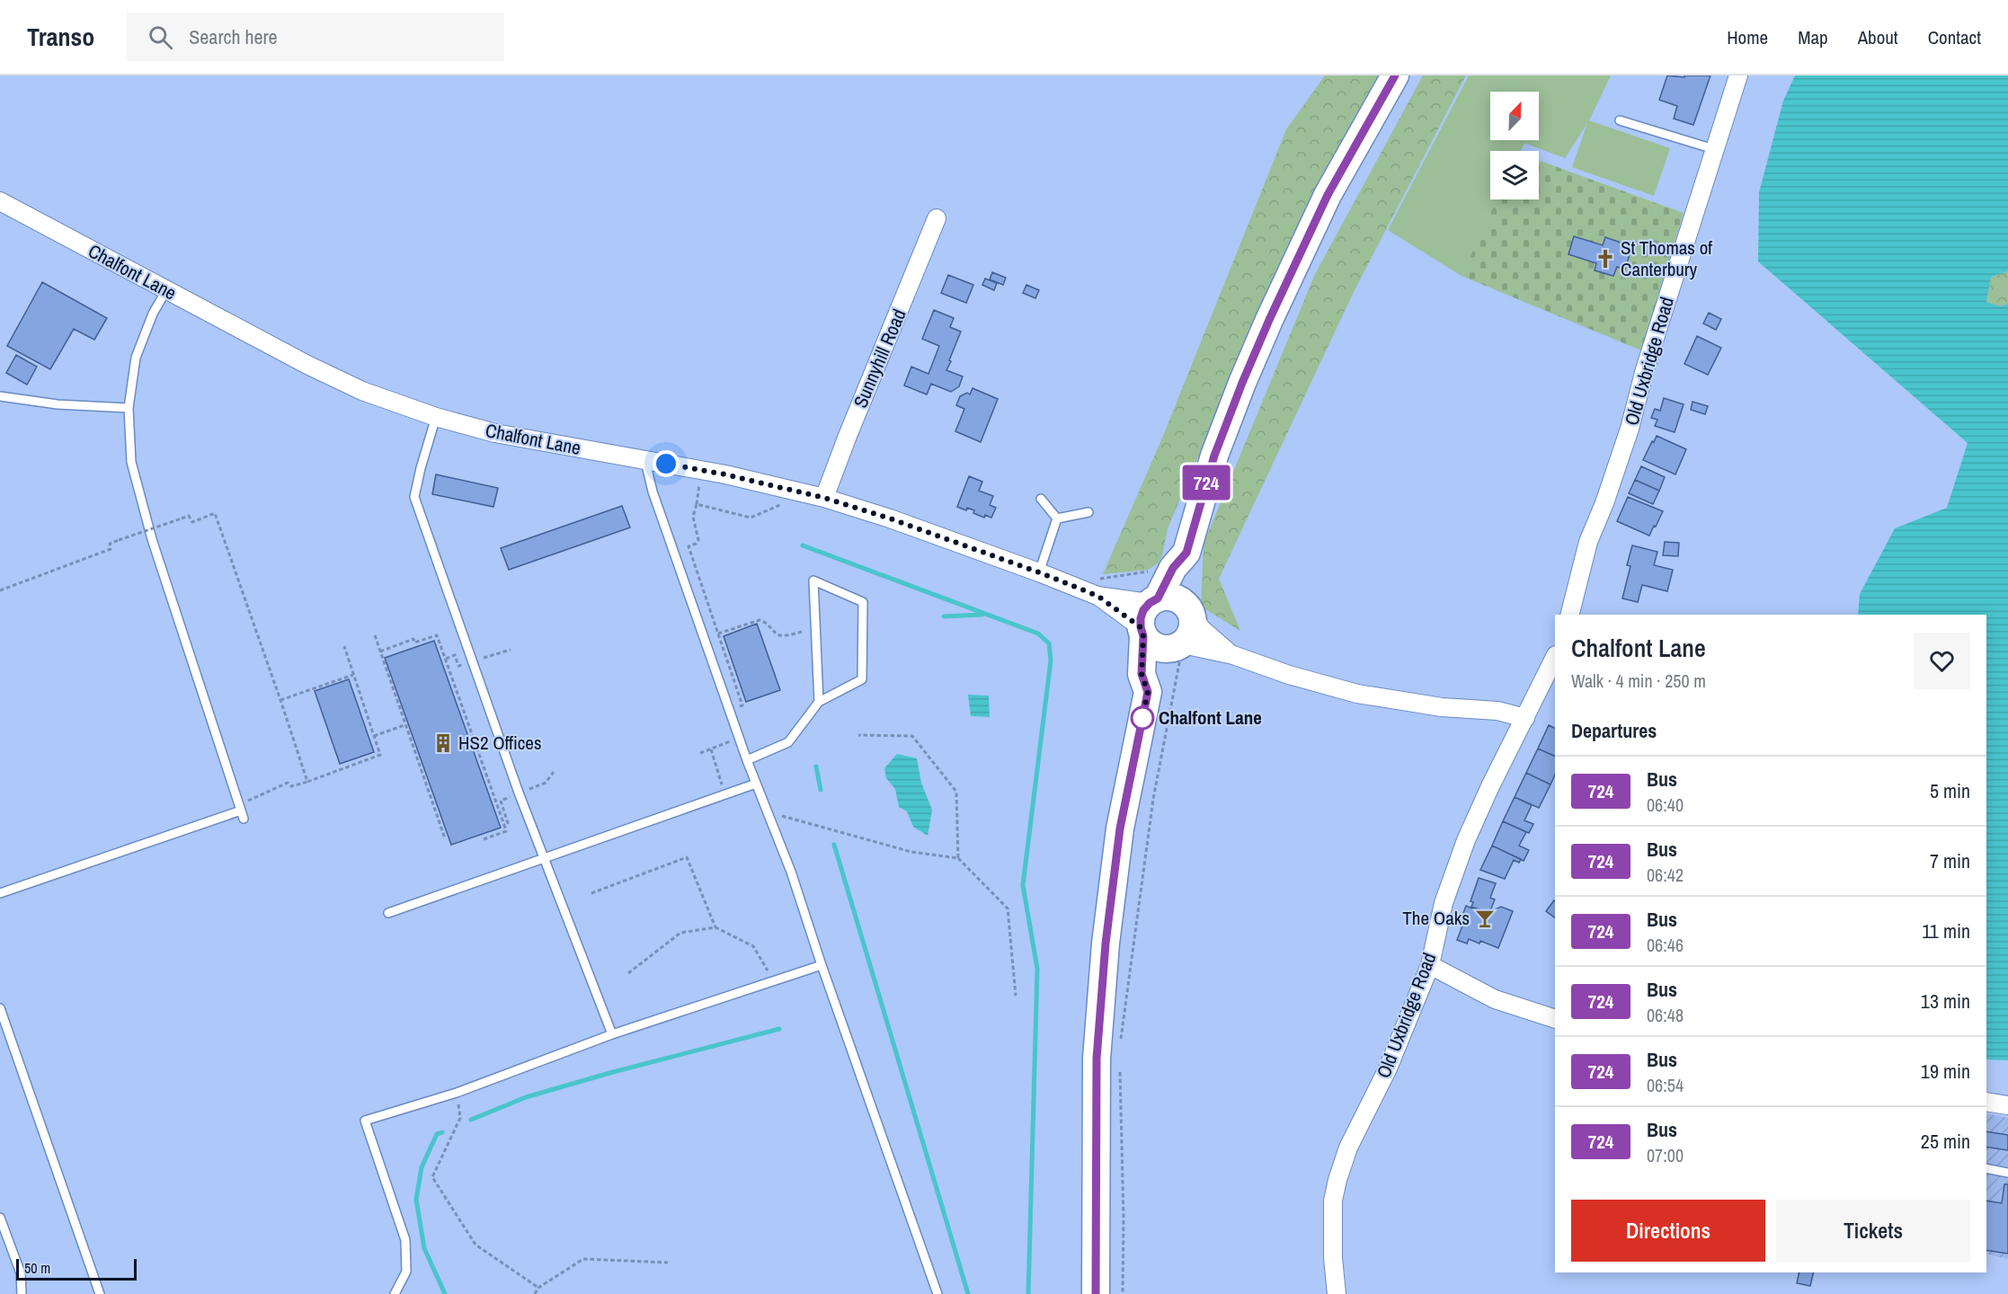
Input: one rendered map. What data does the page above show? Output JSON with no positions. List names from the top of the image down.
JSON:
{
  "streets": {
    "street": ["Chalfont Lane", "Sunnyhill Road", "Old Uxbridge Road"]
  },
  "crossings": [
    ["Chalfont Lane", "Sunnyhill Road"]
  ],
  "places": {
    "church": ["St Thomas of Canterbury"],
    "other": ["Chalfont Lane"],
    "building": ["HS2 Offices"],
    "bar": ["The Oaks"]
  },
  "lines": ["bus line 724"],
  "scale_bar": "50 m",
  "north": "top right",
  "page": {
    "header": "Transo",
    "search": "Search here",
    "nav": [
      "Home",
      "Map",
      "About",
      "Contact"
    ],
    "on_map": "724",
    "heading": [
      ["Chalfont Lane", "Walk · 4 min · 250 m"],
      "Departures"
    ],
    "list": [
      {
        "mark": "724",
        "name": "Bus",
        "note": "06:40",
        "value": "5 min"
      },
      {
        "mark": "724",
        "name": "Bus",
        "note": "06:42",
        "value": "7 min"
      },
      {
        "mark": "724",
        "name": "Bus",
        "note": "06:46",
        "value": "11 min"
      },
      {
        "mark": "724",
        "name": "Bus",
        "note": "06:48",
        "value": "13 min"
      },
      {
        "mark": "724",
        "name": "Bus",
        "note": "06:54",
        "value": "19 min"
      },
      {
        "mark": "724",
        "name": "Bus",
        "note": "07:00",
        "value": "25 min"
      }
    ],
    "buttons": ["Directions", "Tickets"],
    "scale": "50 m"
  }
}
